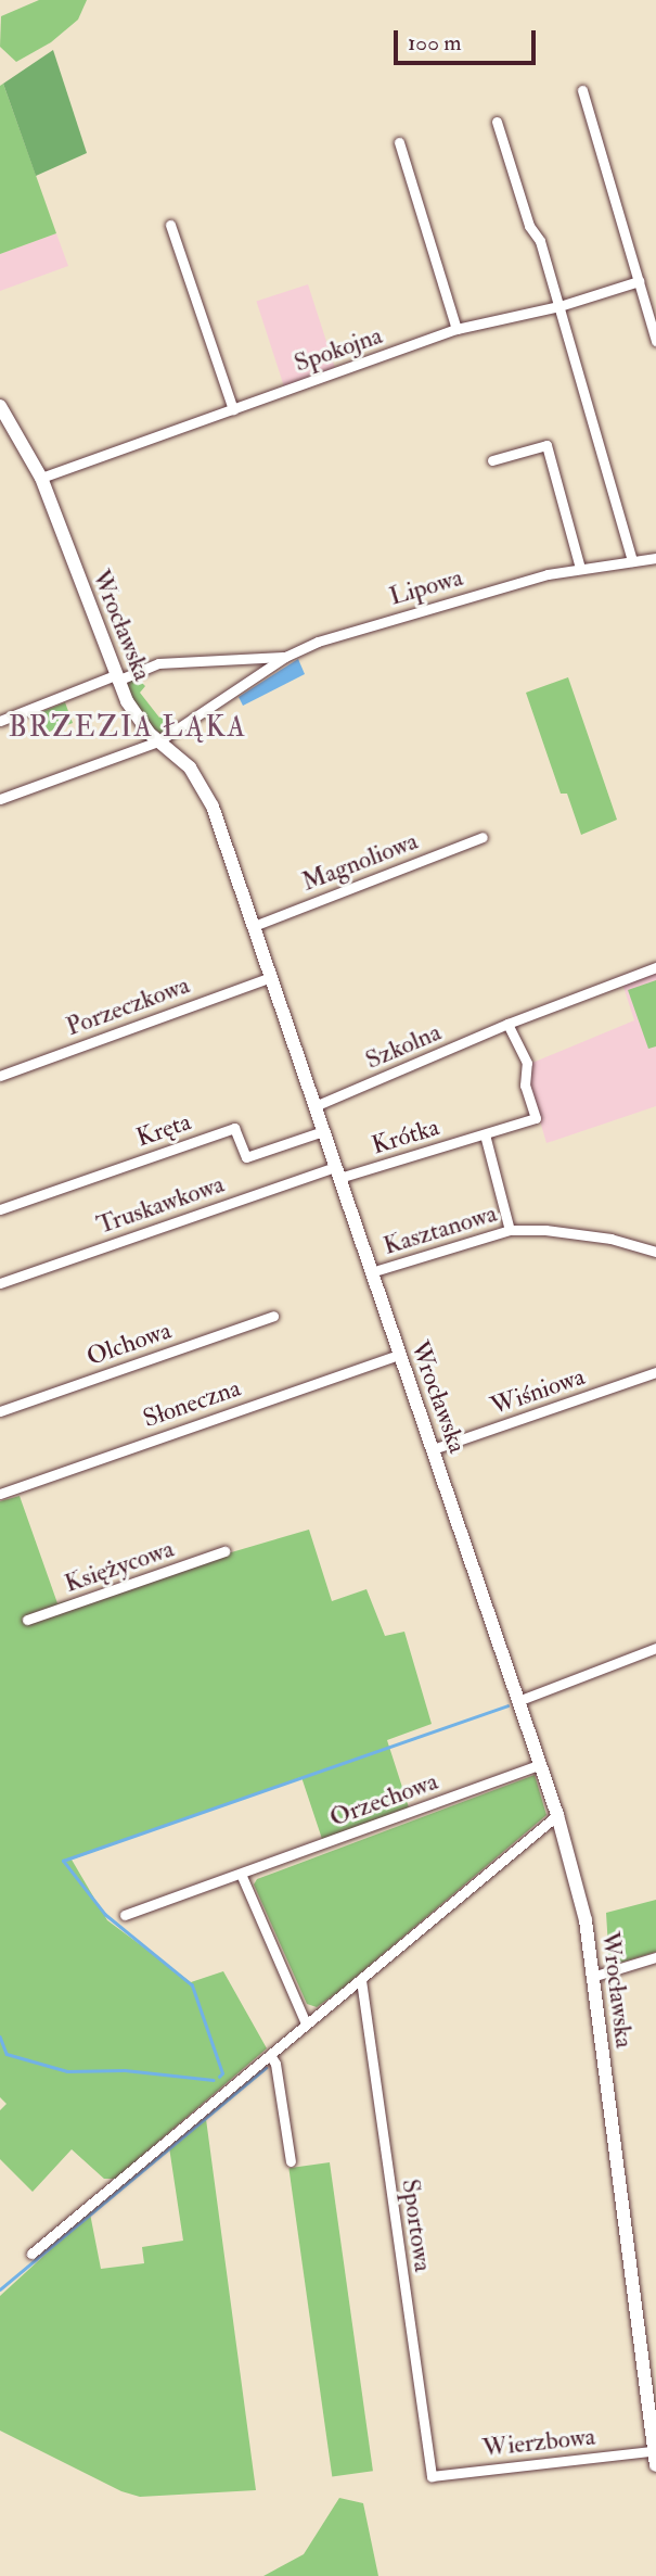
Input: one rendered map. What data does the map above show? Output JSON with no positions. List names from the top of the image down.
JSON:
{
  "streets": {
    "street": [
      "Spokojna",
      "Lipowa",
      "Wrocławska",
      "Magnoliowa",
      "Porzeczkowa",
      "Szkolna",
      "Kręta",
      "Krótka",
      "Truskawkowa",
      "Kasztanowa",
      "Olchowa",
      "Wiśniowa",
      "Słoneczna",
      "Księżycowa",
      "Orzechowa",
      "Sportowa",
      "Wierzbowa"
    ]
  },
  "crossings": [
    ["Spokojna", "Wrocławska"],
    ["Lipowa", "Wrocławska"],
    ["Wrocławska", "Magnoliowa"],
    ["Wrocławska", "Porzeczkowa"],
    ["Wrocławska", "Szkolna"],
    ["Wrocławska", "Kręta"],
    ["Wrocławska", "Krótka"],
    ["Wrocławska", "Truskawkowa"],
    ["Wrocławska", "Kasztanowa"],
    ["Wrocławska", "Wiśniowa"],
    ["Wrocławska", "Słoneczna"],
    ["Wrocławska", "Orzechowa"],
    ["Wrocławska", "Wierzbowa"],
    ["Szkolna", "Krótka"],
    ["Krótka", "Truskawkowa"],
    ["Sportowa", "Wierzbowa"]
  ],
  "districts": ["BRZEZIA ŁĄKA"],
  "scale_bar": "100 m"
}
